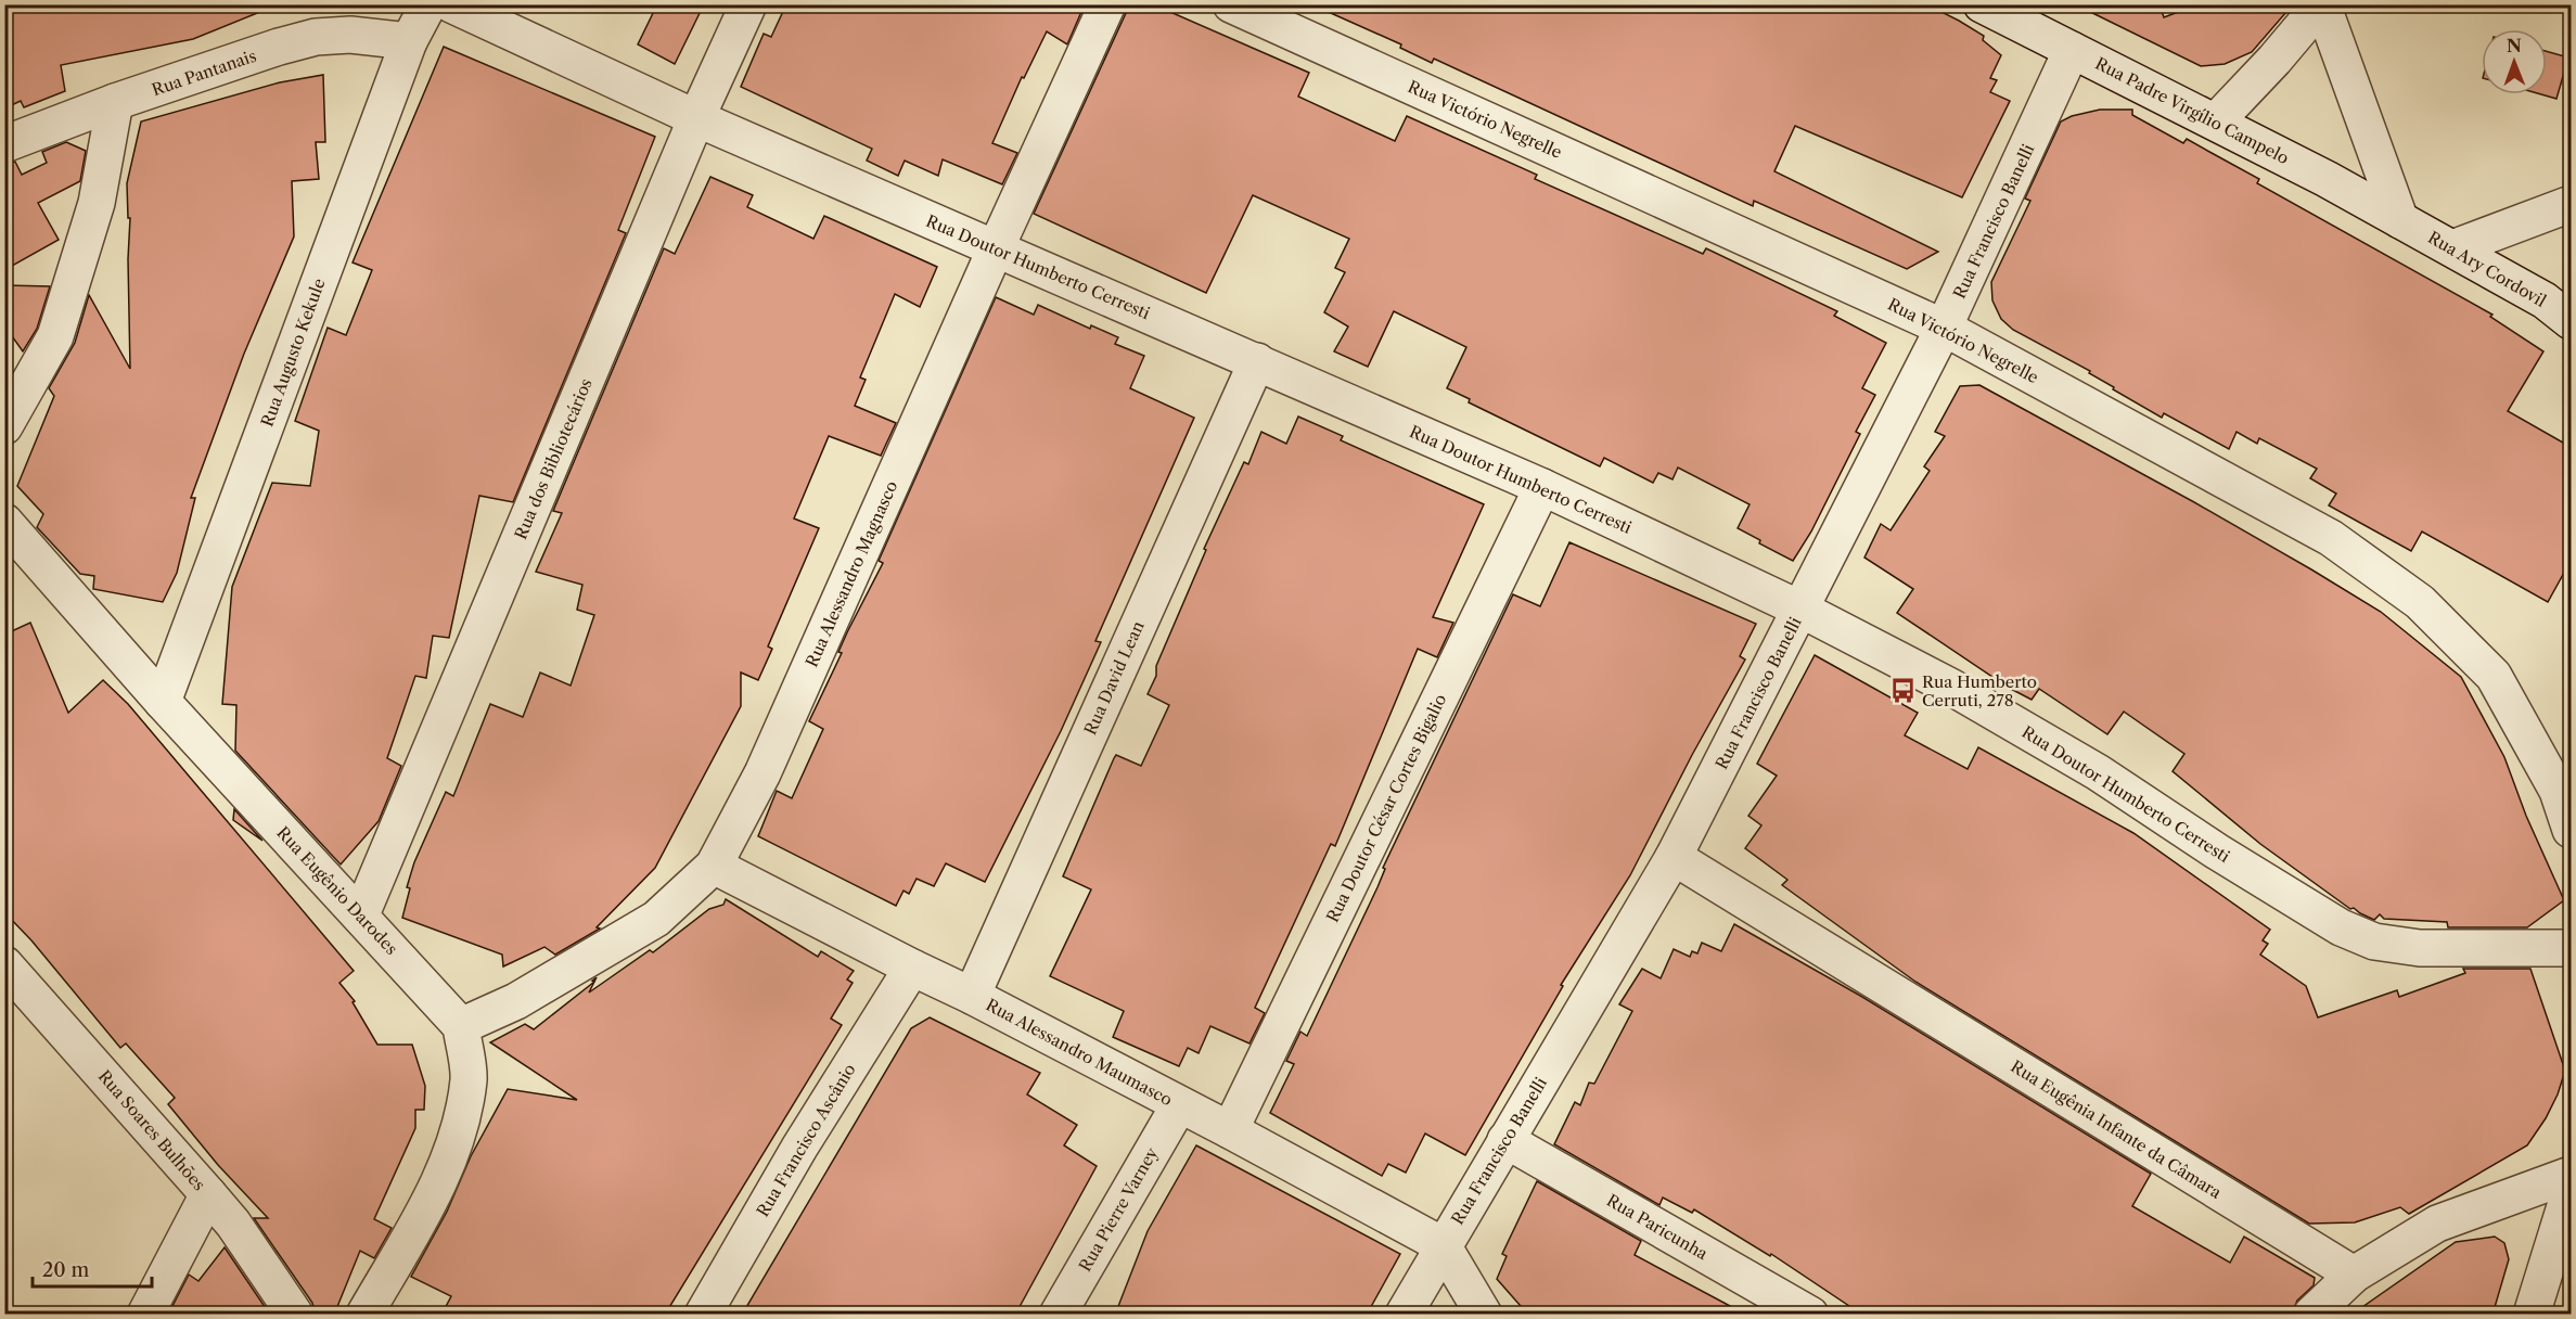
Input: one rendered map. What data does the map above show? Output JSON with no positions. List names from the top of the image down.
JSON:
{
  "streets": {
    "street": [
      "Rua Pantanais",
      "Rua Padre Virgílio Campelo",
      "Rua Victório Negrelle",
      "Rua Francisco Banelli",
      "Rua Doutor Humberto Cerresti",
      "Rua Ary Cordovil",
      "Rua Augusto Kekule",
      "Rua dos Bibliotecários",
      "Rua Alessandro Magnasco",
      "Rua David Lean",
      "Rua Doutor César Cortes Bigalio",
      "Rua Eugênio Darodes",
      "Rua Alessandro Maumasco",
      "Rua Eugênia Infante da Câmara",
      "Rua Soares Bulhões",
      "Rua Francisco Ascânio",
      "Rua Pierre Varney",
      "Rua Paricunha"
    ]
  },
  "crossings": [
    ["Rua Pantanais", "Rua Augusto Kekule"],
    ["Rua Padre Virgílio Campelo", "Rua Francisco Banelli"],
    ["Rua Padre Virgílio Campelo", "Rua Ary Cordovil"],
    ["Rua Victório Negrelle", "Rua Francisco Banelli"],
    ["Rua Francisco Banelli", "Rua Doutor Humberto Cerresti"],
    ["Rua Francisco Banelli", "Rua Alessandro Maumasco"],
    ["Rua Francisco Banelli", "Rua Eugênia Infante da Câmara"],
    ["Rua Francisco Banelli", "Rua Paricunha"],
    ["Rua Doutor Humberto Cerresti", "Rua dos Bibliotecários"],
    ["Rua Doutor Humberto Cerresti", "Rua Alessandro Magnasco"],
    ["Rua Doutor Humberto Cerresti", "Rua David Lean"],
    ["Rua Doutor Humberto Cerresti", "Rua Doutor César Cortes Bigalio"],
    ["Rua Augusto Kekule", "Rua Eugênio Darodes"],
    ["Rua dos Bibliotecários", "Rua Eugênio Darodes"],
    ["Rua Alessandro Magnasco", "Rua Eugênio Darodes"],
    ["Rua Alessandro Magnasco", "Rua Alessandro Maumasco"],
    ["Rua David Lean", "Rua Alessandro Maumasco"],
    ["Rua Doutor César Cortes Bigalio", "Rua Alessandro Maumasco"],
    ["Rua Alessandro Maumasco", "Rua Francisco Ascânio"],
    ["Rua Alessandro Maumasco", "Rua Pierre Varney"]
  ],
  "places": {
    "bus stop": ["Rua Humberto Cerruti, 278"]
  },
  "scale_bar": "20 m",
  "north": "top"
}
